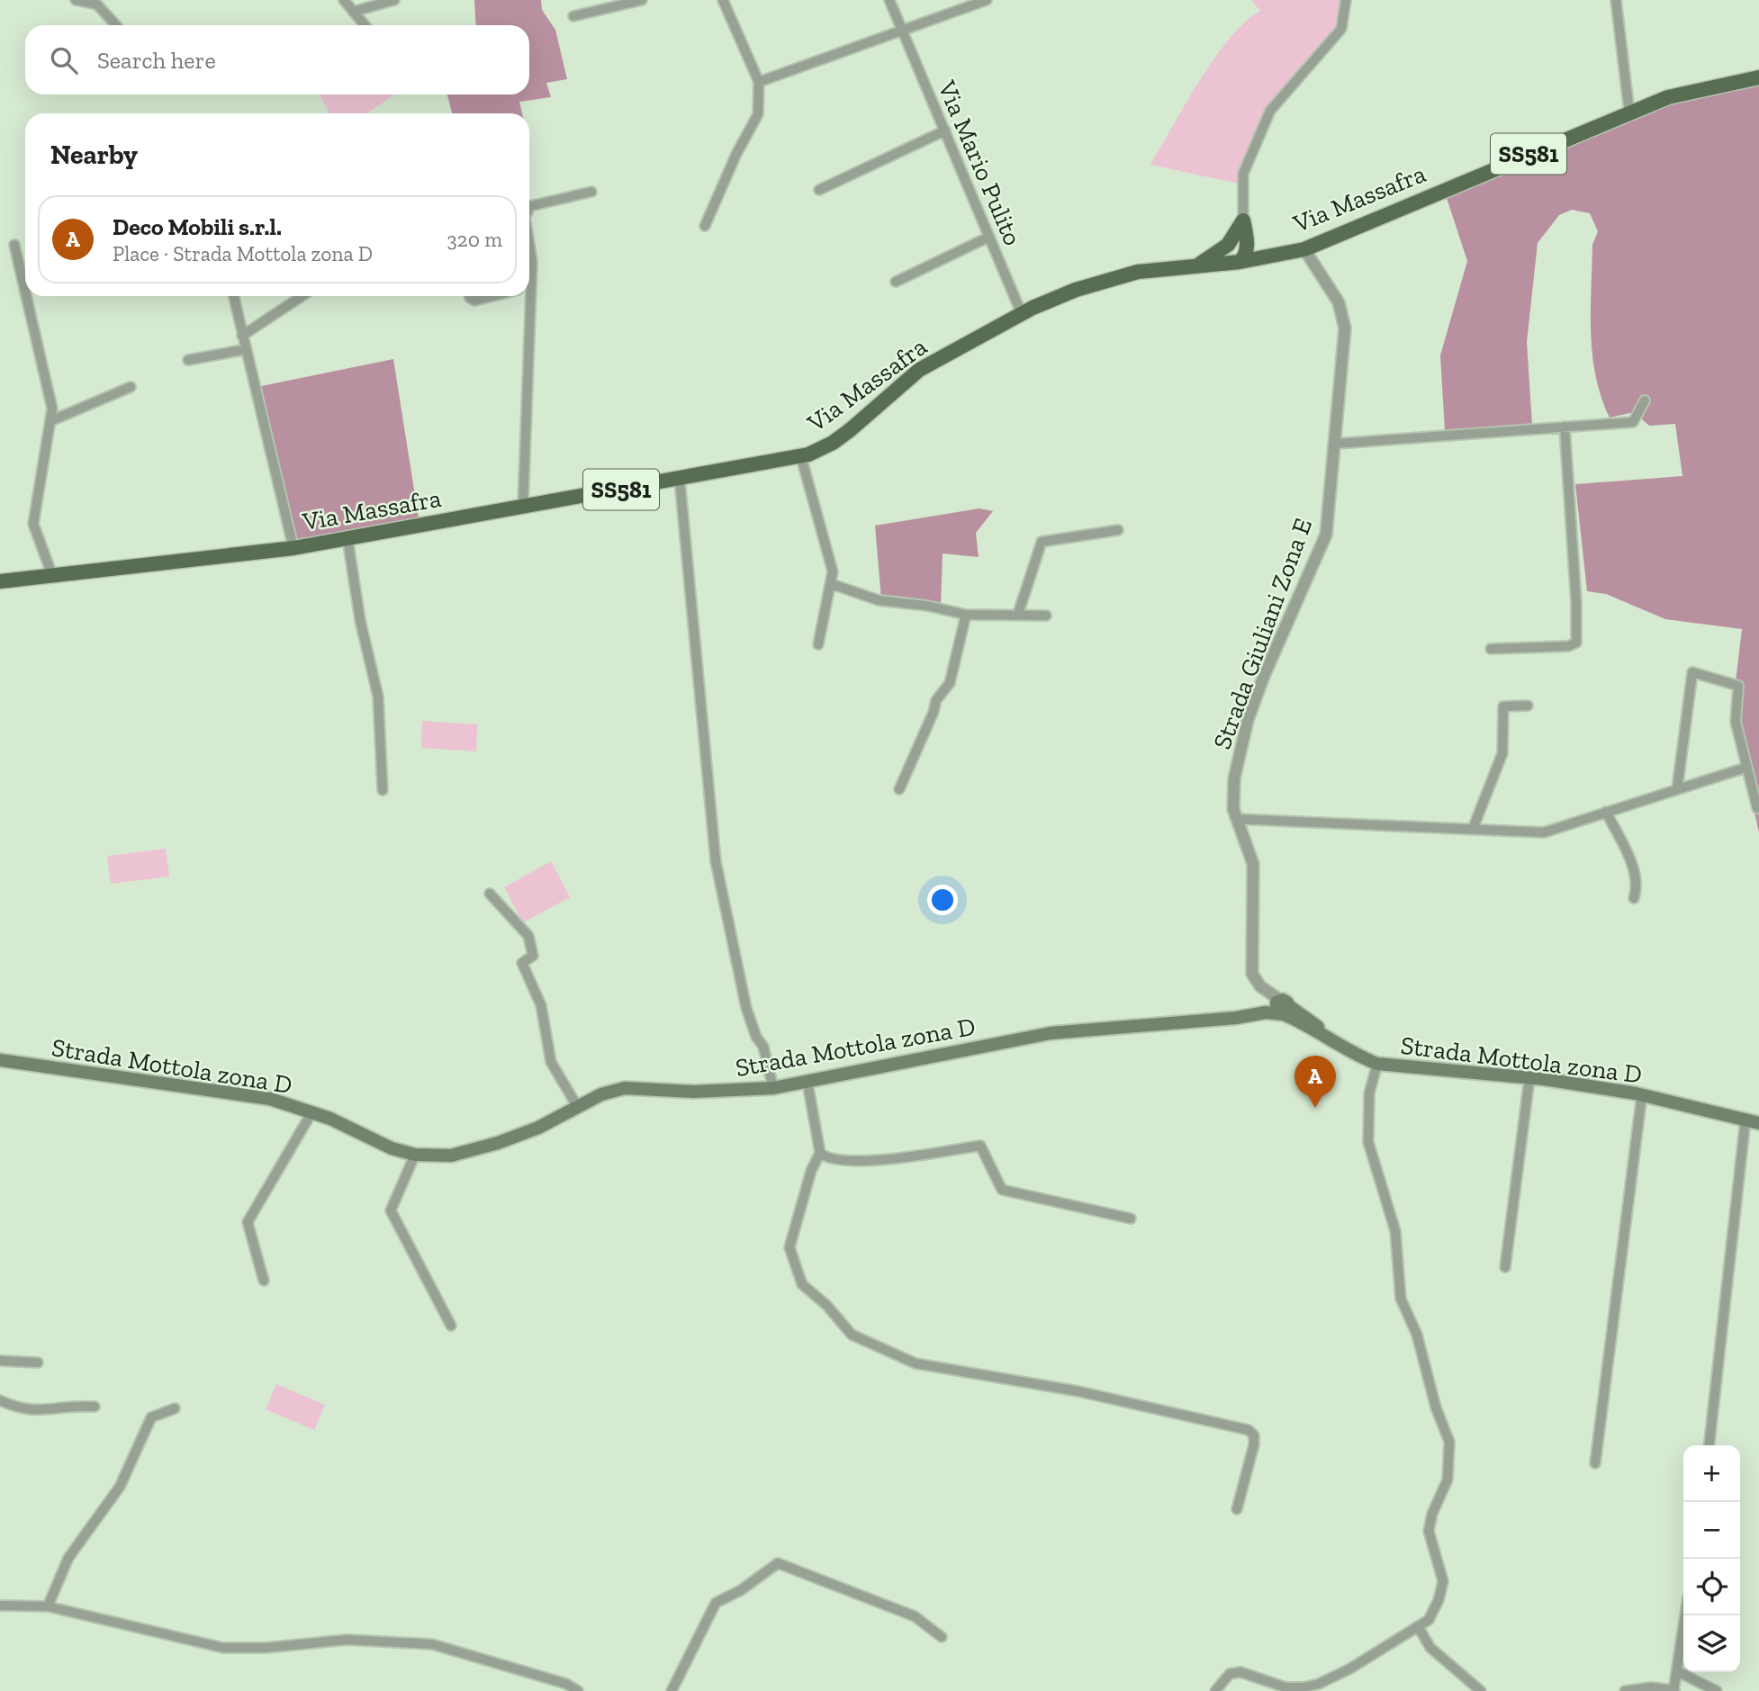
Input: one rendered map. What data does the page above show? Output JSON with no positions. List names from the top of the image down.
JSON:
{
  "streets": {
    "main road": ["SS581", "Via Massafra", "Strada Mottola zona D"],
    "street": ["Via Mario Pulito", "Strada Giuliani Zona E"]
  },
  "crossings": [
    ["Via Mario Pulito", "Via Massafra"],
    ["Via Massafra", "Strada Giuliani Zona E"],
    ["Strada Giuliani Zona E", "Strada Mottola zona D"]
  ],
  "page": {
    "search": "Search here",
    "heading": "Nearby",
    "list": [
      {
        "mark": "A",
        "name": "Deco Mobili s.r.l.",
        "note": "Place · Strada Mottola zona D",
        "value": "320 m"
      }
    ],
    "pins": "A",
    "map_buttons": ["+", "−"]
  }
}
